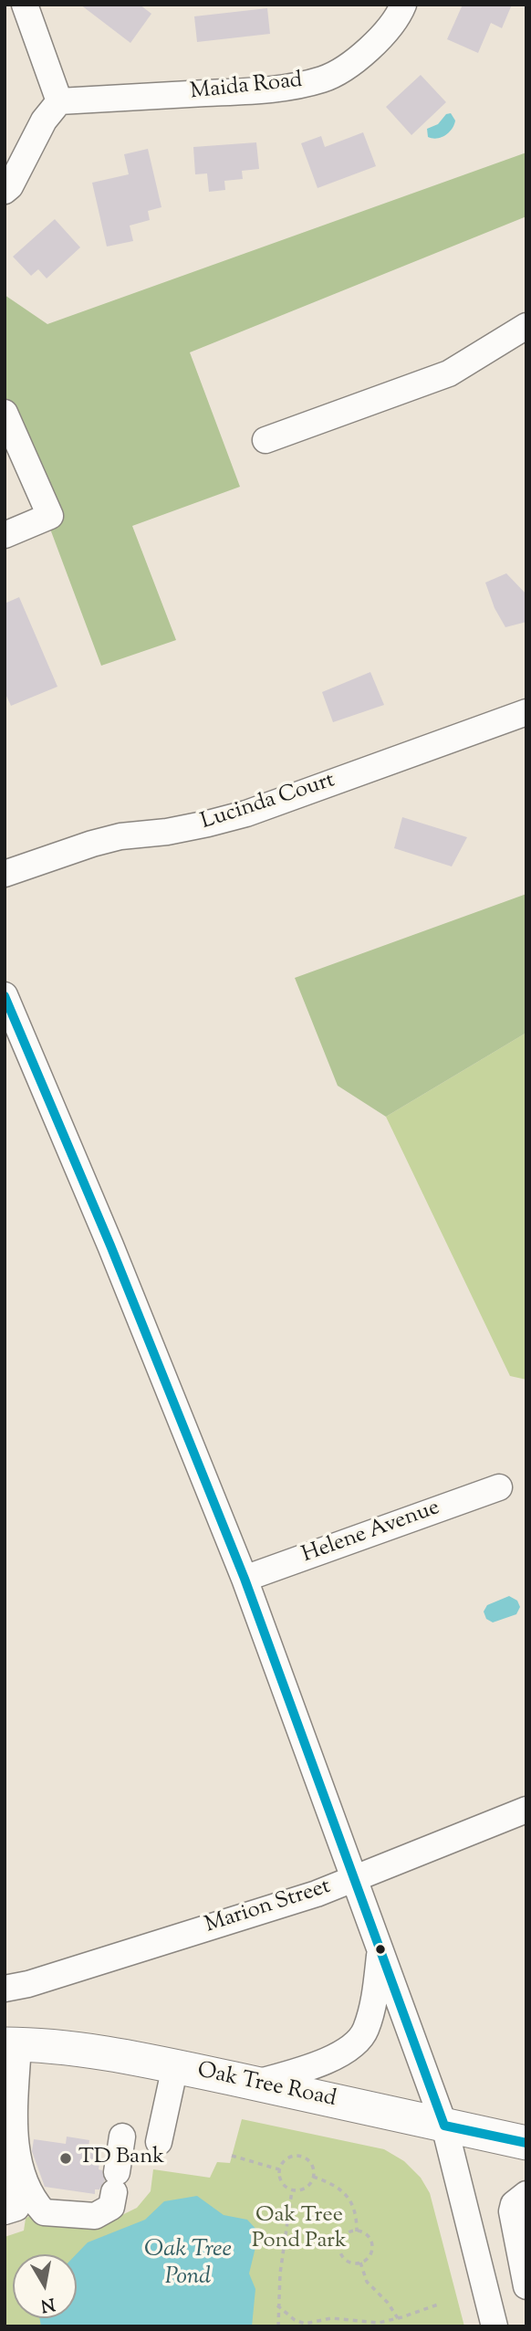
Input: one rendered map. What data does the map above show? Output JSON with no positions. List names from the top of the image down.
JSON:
{
  "streets": {
    "main road": ["Oak Tree Road"],
    "street": [
      "Maida Road",
      "Lucinda Court",
      "Helene Avenue",
      "Marion Street"
    ]
  },
  "water": ["Oak Tree Pond"],
  "parks": ["Oak Tree Pond Park"],
  "places": ["TD Bank"],
  "north": "bottom"
}
